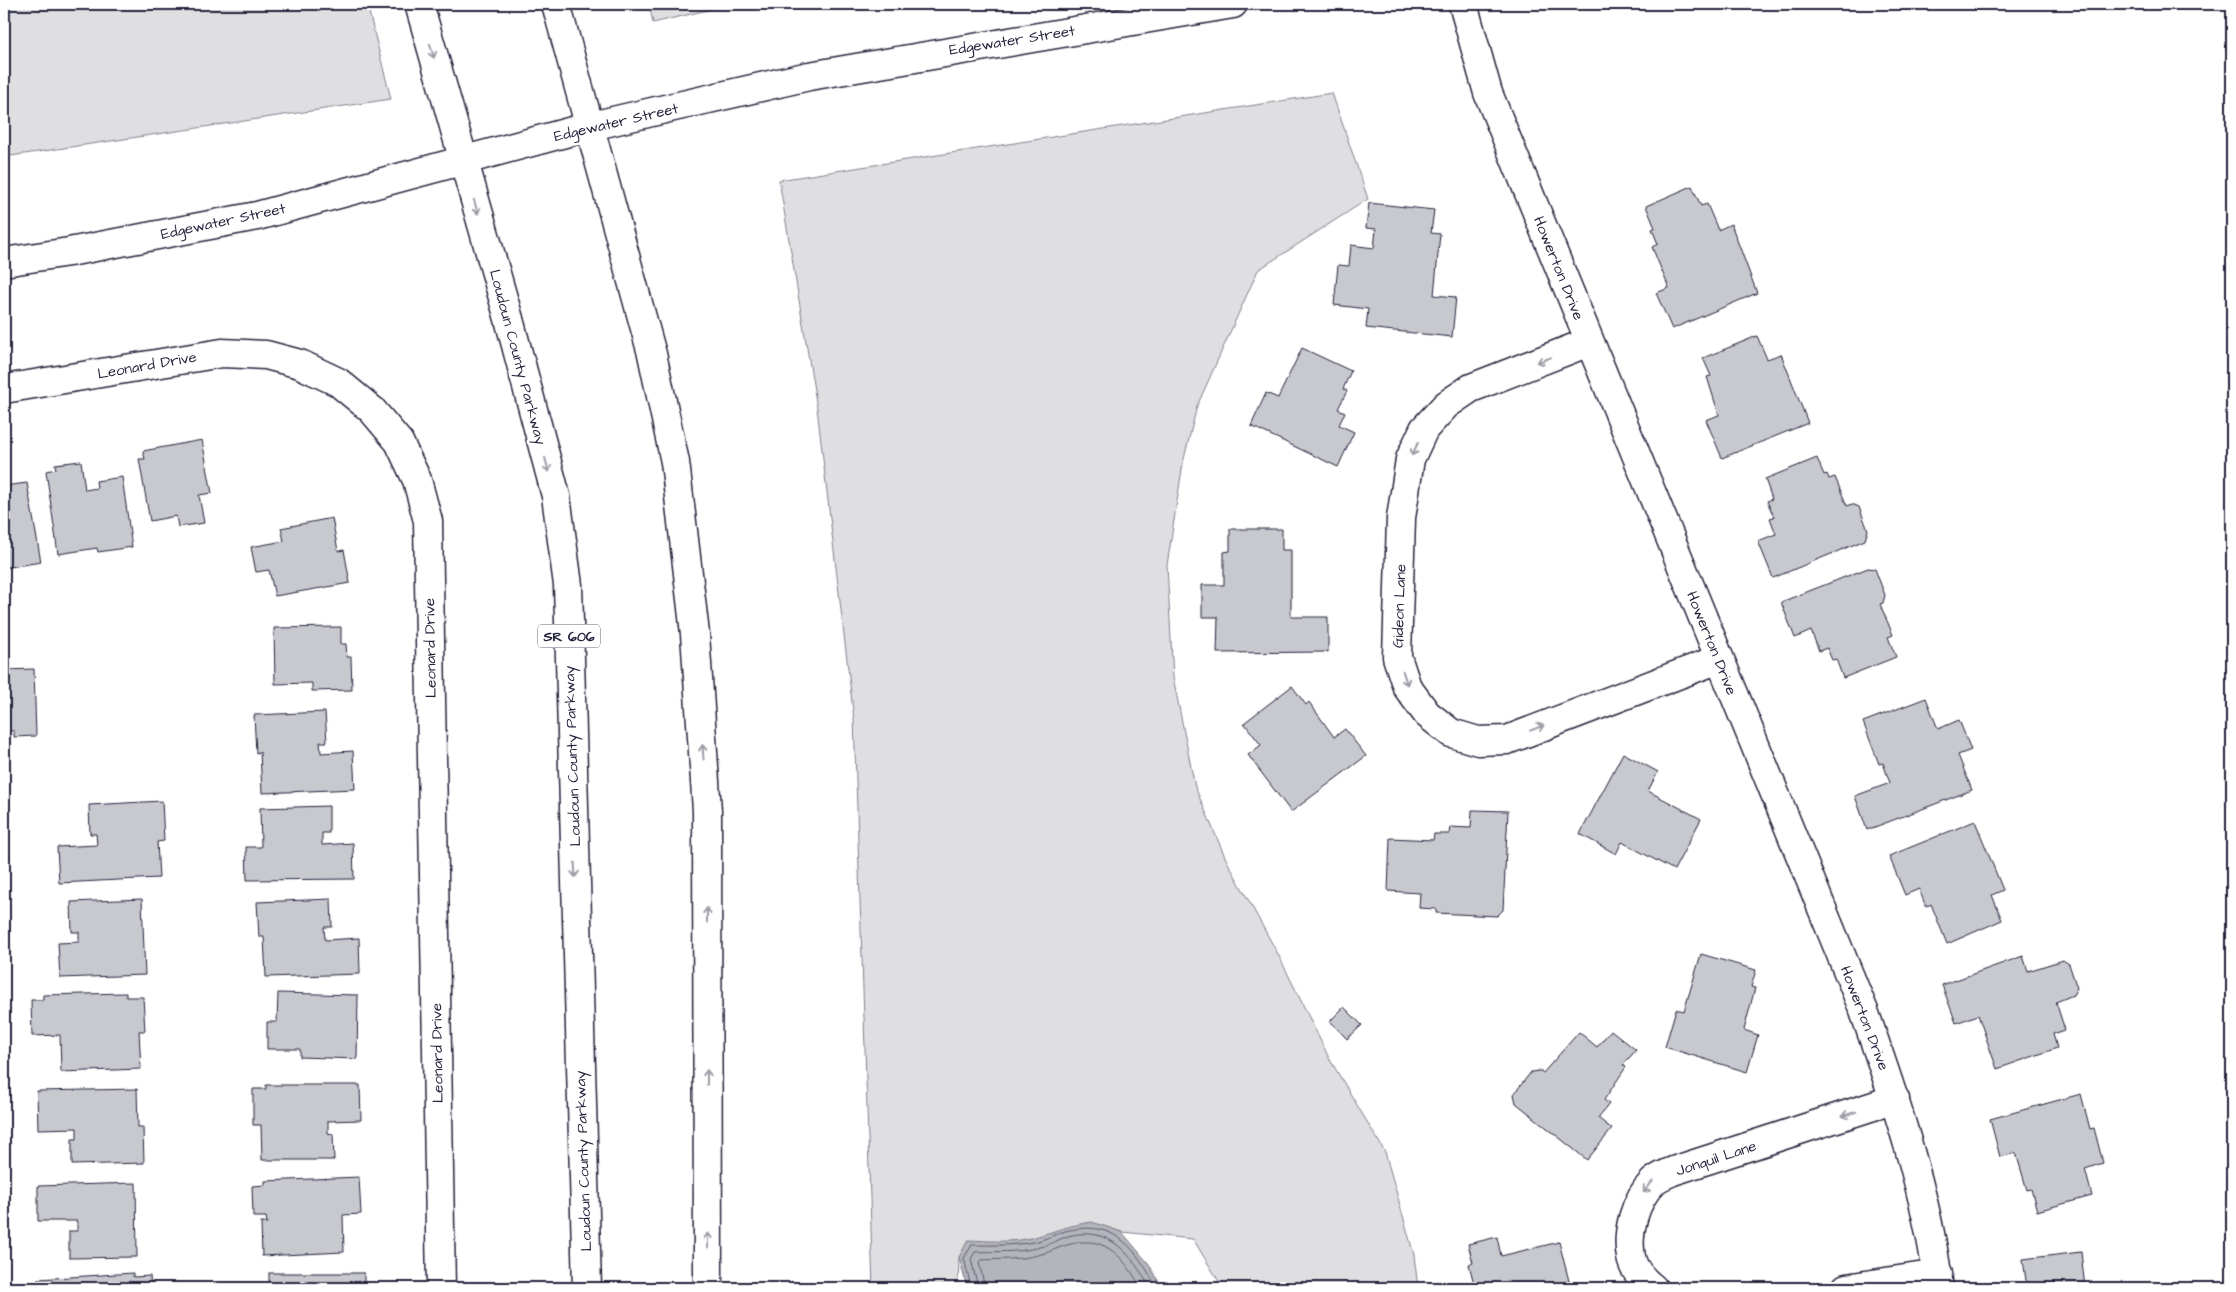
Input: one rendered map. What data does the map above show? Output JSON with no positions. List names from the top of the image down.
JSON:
{
  "streets": {
    "street": [
      "Edgewater Street",
      "Howerton Drive",
      "Loudoun County Parkway",
      "Leonard Drive",
      "Gideon Lane",
      "SR 606",
      "Jonquil Lane"
    ]
  },
  "crossings": [
    ["Edgewater Street", "Loudoun County Parkway"],
    ["Howerton Drive", "Gideon Lane"],
    ["Howerton Drive", "Jonquil Lane"]
  ],
  "one_way": ["Jonquil Lane"]
}
